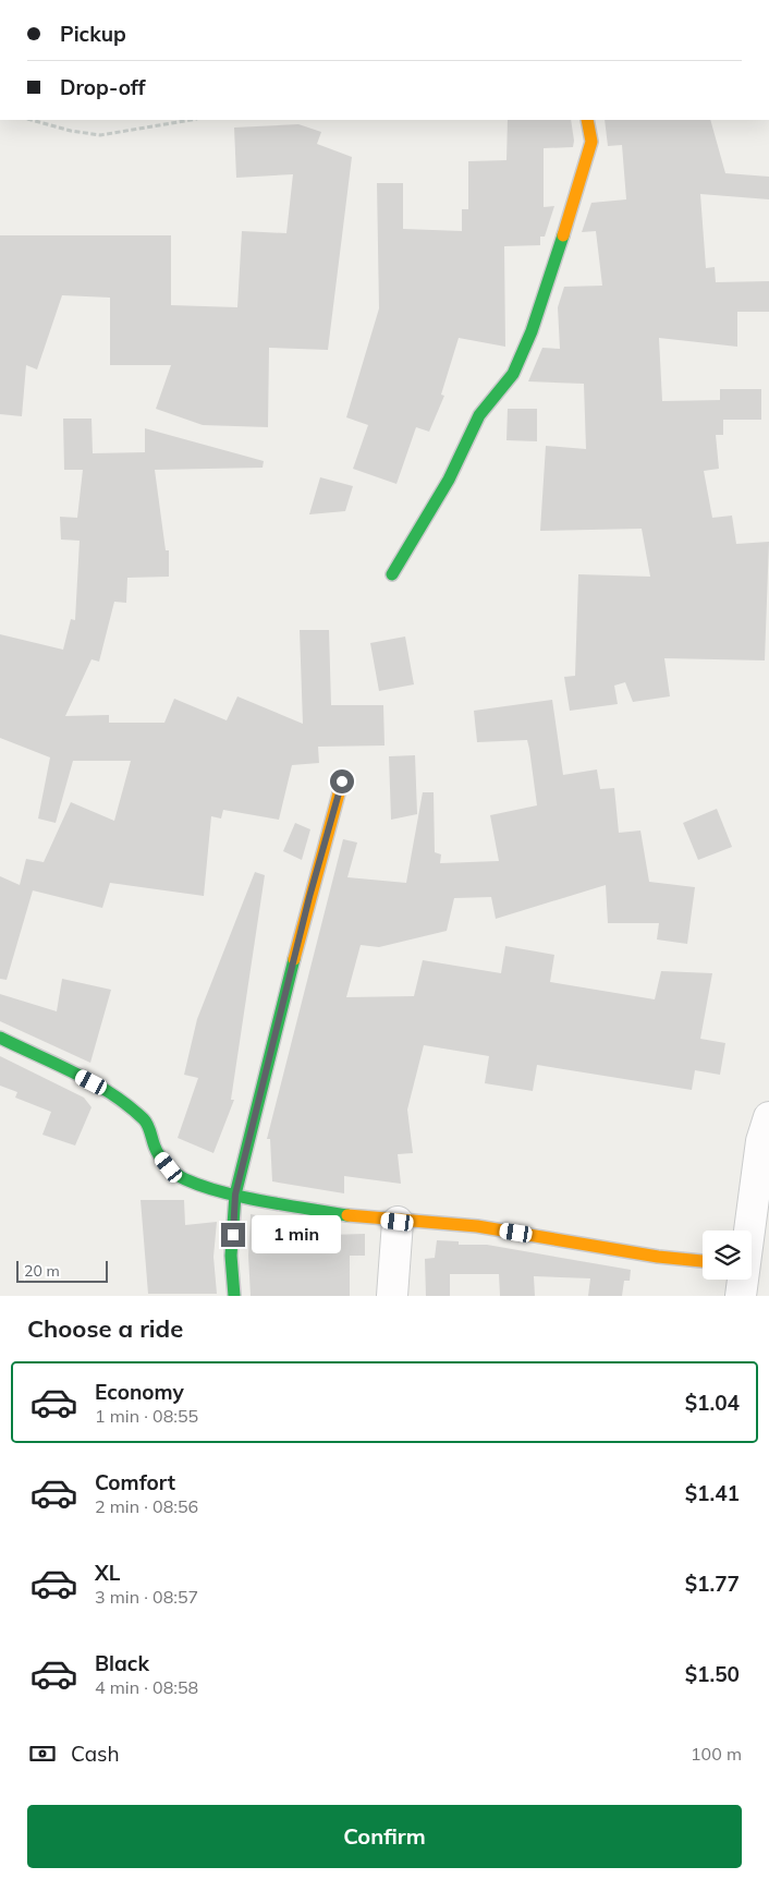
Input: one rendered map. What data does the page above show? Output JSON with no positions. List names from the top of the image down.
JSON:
{
  "scale_bar": "20 m",
  "page": {
    "banner": ["Pickup", "Drop-off"],
    "bubble": "1 min",
    "scale": "20 m",
    "heading": "Choose a ride",
    "list": [
      {
        "name": "Economy",
        "note": "1 min · 08:55",
        "value": "$1.04"
      },
      {
        "name": "Comfort",
        "note": "2 min · 08:56",
        "value": "$1.41"
      },
      {
        "name": "XL",
        "note": "3 min · 08:57",
        "value": "$1.77"
      },
      {
        "name": "Black",
        "note": "4 min · 08:58",
        "value": "$1.50"
      }
    ],
    "pay": ["Cash", "100 m"],
    "buttons": "Confirm"
  }
}
